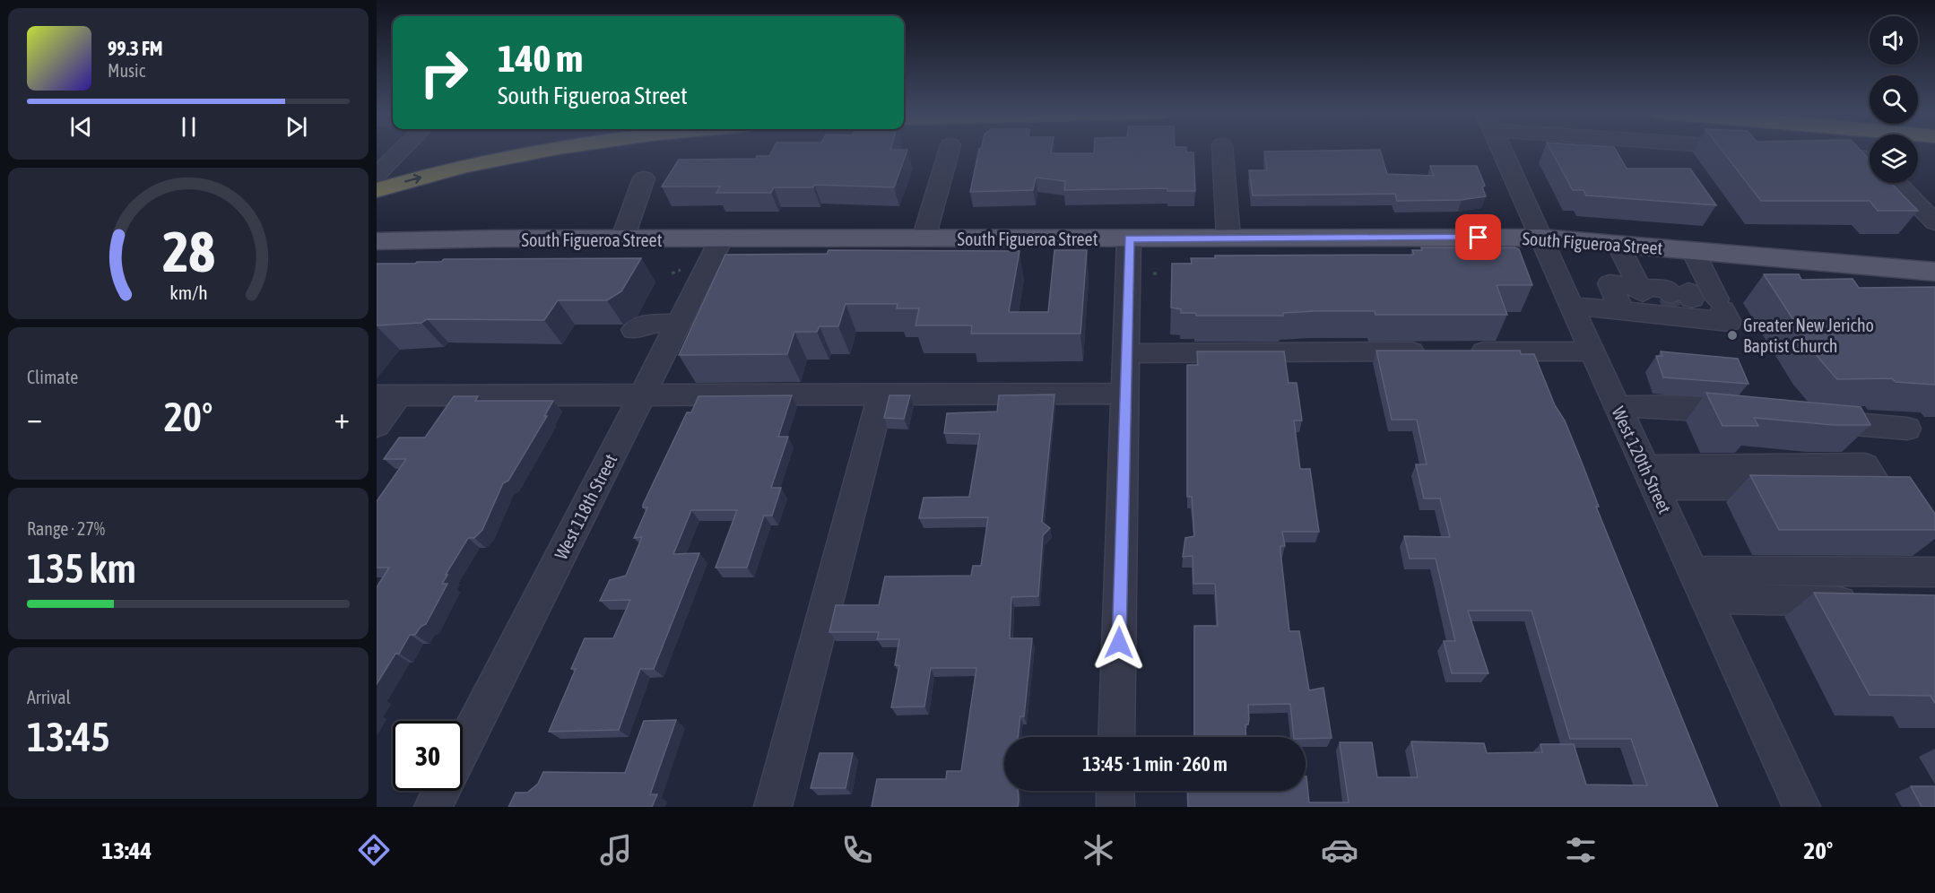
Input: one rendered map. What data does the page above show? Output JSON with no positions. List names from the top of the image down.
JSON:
{
  "streets": {
    "main road": ["South Figueroa Street"],
    "street": ["West 120th Street", "West 118th Street"]
  },
  "crossings": [
    ["South Figueroa Street", "West 120th Street"],
    ["South Figueroa Street", "West 118th Street"]
  ],
  "places": ["Greater New Jericho Baptist Church"],
  "page": {
    "turn": ["140 m", "South Figueroa Street"],
    "song": ["99.3 FM", "Music"],
    "tile": [
      "Climate",
      ["Range · 27%", "135 km"],
      ["Arrival", "13:45"]
    ],
    "heat": ["−", "20°", "+"],
    "limit": "30",
    "trip": "13:45 · 1 min · 260 m",
    "tabs": ["13:44", "20°"],
    "gauge": ["28", "km/h"]
  }
}
